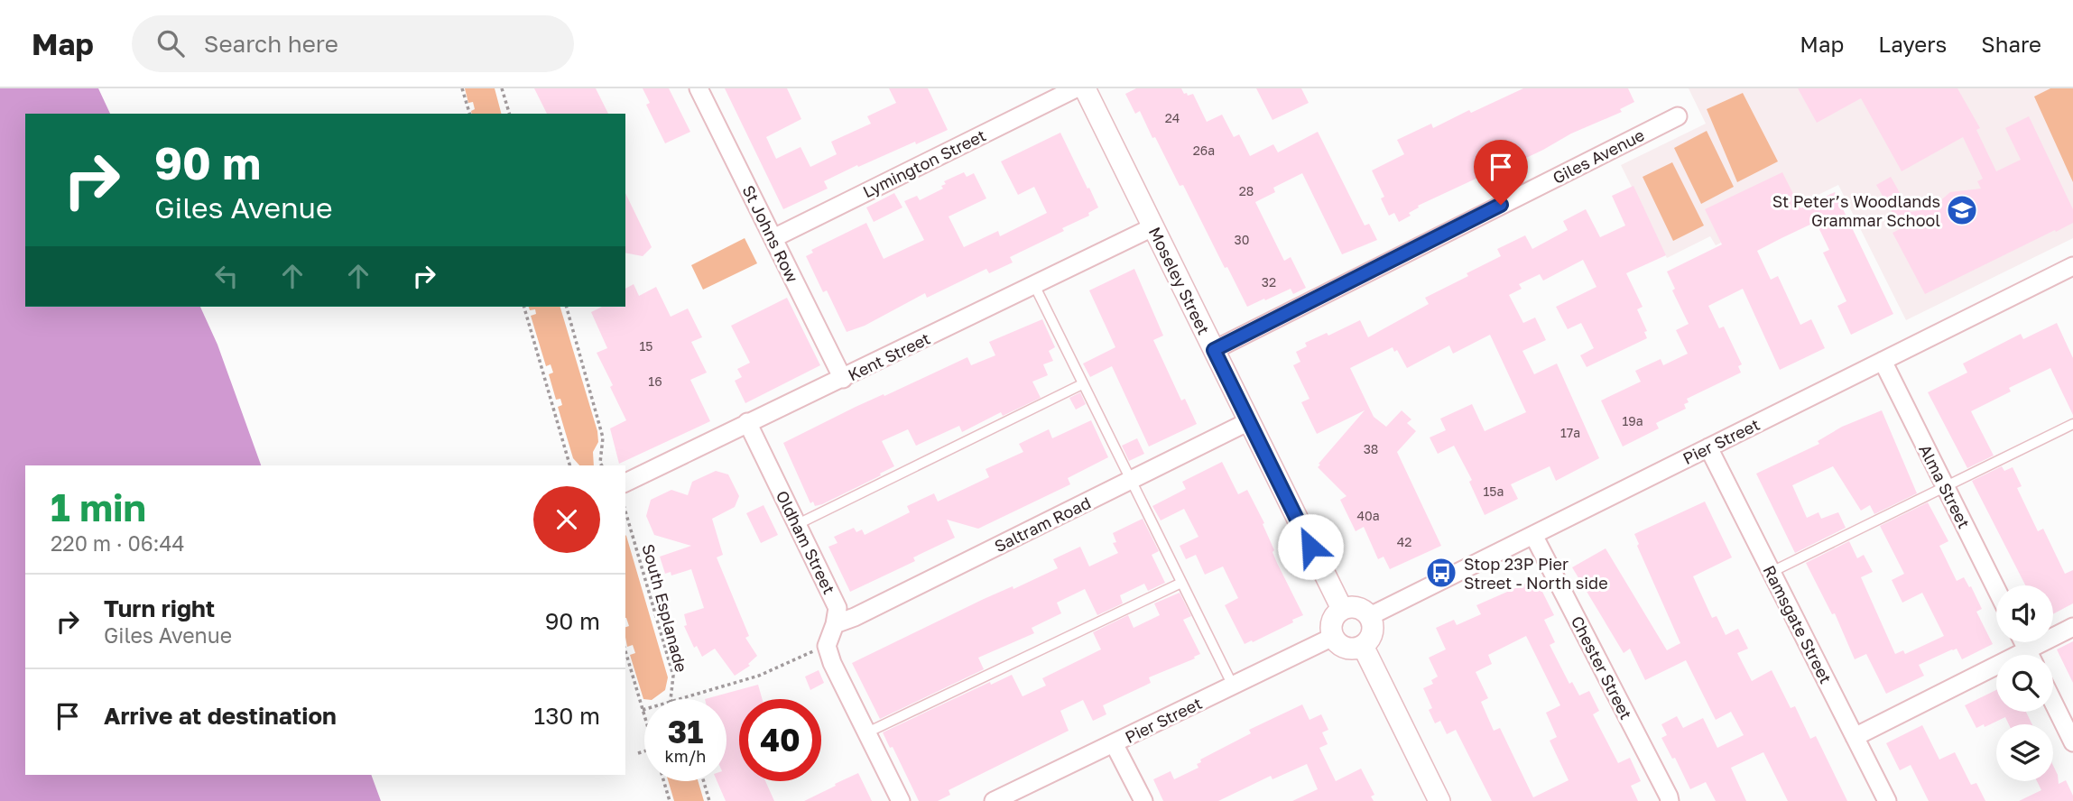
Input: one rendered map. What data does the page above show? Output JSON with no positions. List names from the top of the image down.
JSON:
{
  "streets": {
    "street": [
      "Giles Avenue",
      "Lymington Street",
      "St Johns Row",
      "Moseley Street",
      "Kent Street",
      "Pier Street",
      "Alma Street",
      "Saltram Road",
      "Oldham Street",
      "Ramsgate Street",
      "Chester Street"
    ],
    "path": ["South Esplanade"]
  },
  "crossings": [
    ["Giles Avenue", "Moseley Street"],
    ["Lymington Street", "St Johns Row"],
    ["St Johns Row", "Kent Street"],
    ["Moseley Street", "Kent Street"],
    ["Moseley Street", "Pier Street"],
    ["Moseley Street", "Saltram Road"],
    ["Kent Street", "Oldham Street"],
    ["Pier Street", "Alma Street"],
    ["Pier Street", "Ramsgate Street"],
    ["Pier Street", "Chester Street"],
    ["Saltram Road", "Oldham Street"]
  ],
  "places": {
    "school or university": ["St Peter’s Woodlands Grammar School"],
    "bus stop": ["Stop 23P Pier Street - North side"]
  },
  "house_numbers": [
    "24",
    "26a",
    "28",
    "30",
    "32",
    "15",
    "16",
    "19a",
    "17a",
    "38",
    "15a",
    "40a",
    "42"
  ],
  "page": {
    "header": "Map",
    "search": "Search here",
    "nav": ["Map", "Layers", "Share"],
    "turn": ["90 m", "Giles Avenue"],
    "heading": ["1 min", "220 m · 06:44"],
    "list": [
      {
        "name": "Turn right",
        "note": "Giles Avenue",
        "value": "90 m"
      },
      {
        "name": "Arrive at destination",
        "value": "130 m"
      }
    ],
    "speed": "31 km/h",
    "limit": "40"
  }
}
